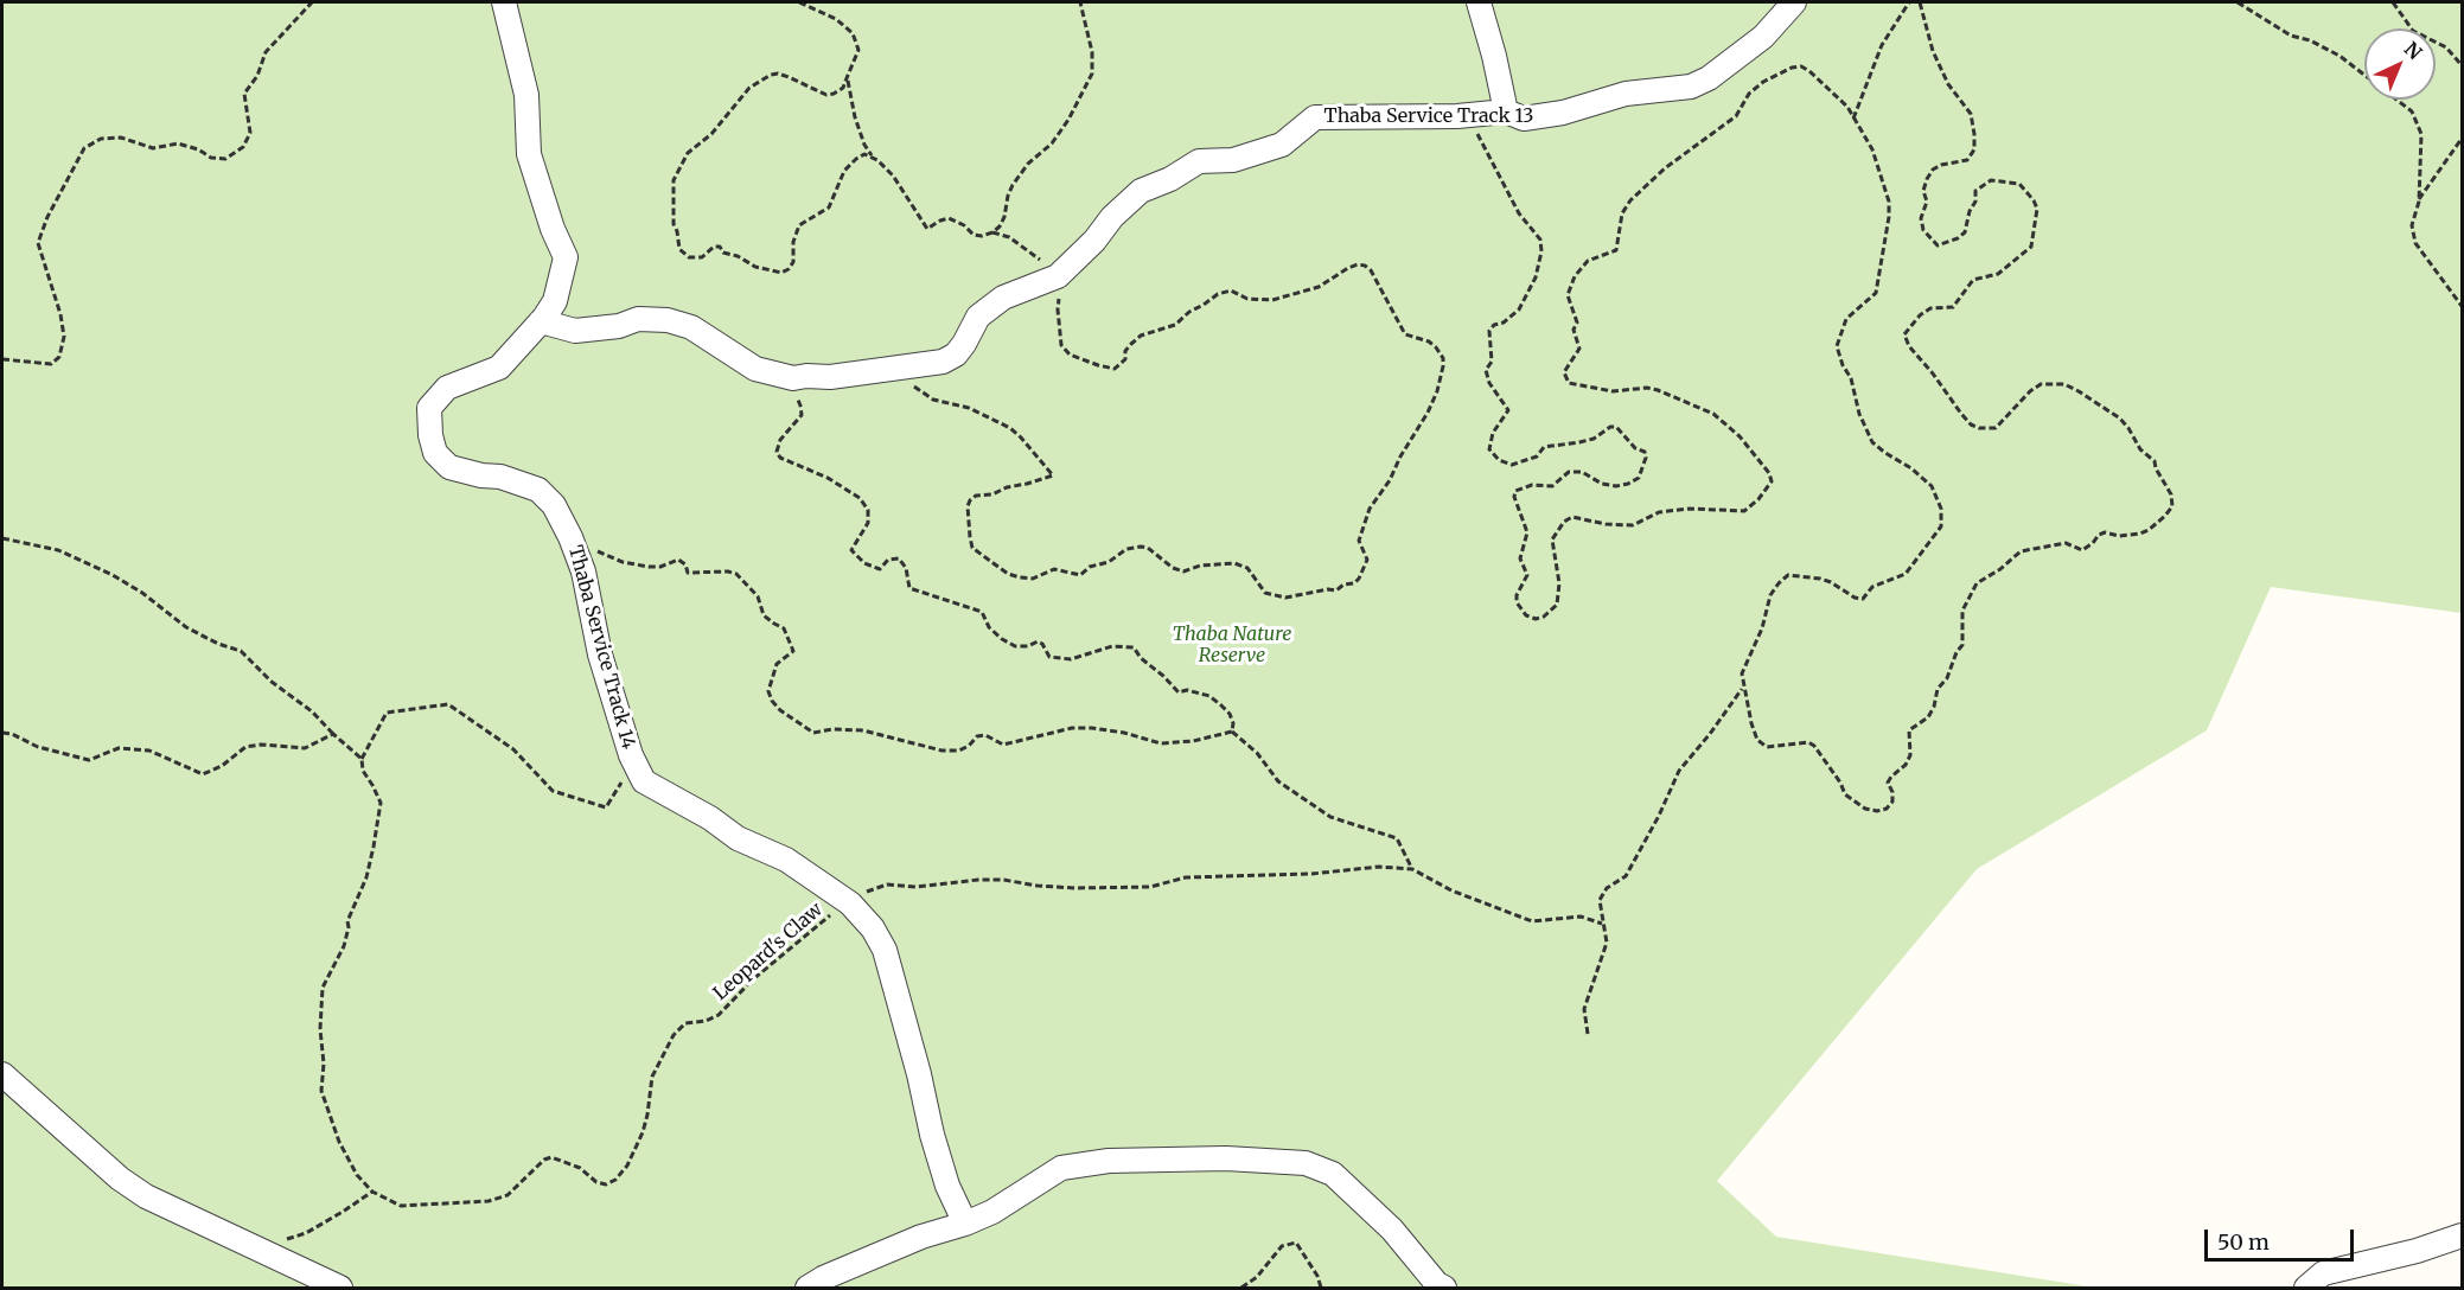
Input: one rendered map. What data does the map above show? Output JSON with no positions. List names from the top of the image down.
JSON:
{
  "streets": {
    "street": ["Thaba Service Track 13", "Thaba Service Track 14"],
    "path": ["Leopard's Claw"]
  },
  "crossings": [
    ["Thaba Service Track 13", "Thaba Service Track 14"],
    ["Thaba Service Track 14", "Leopard's Claw"]
  ],
  "parks": ["Thaba Nature Reserve"],
  "scale_bar": "50 m",
  "north": "top right"
}
